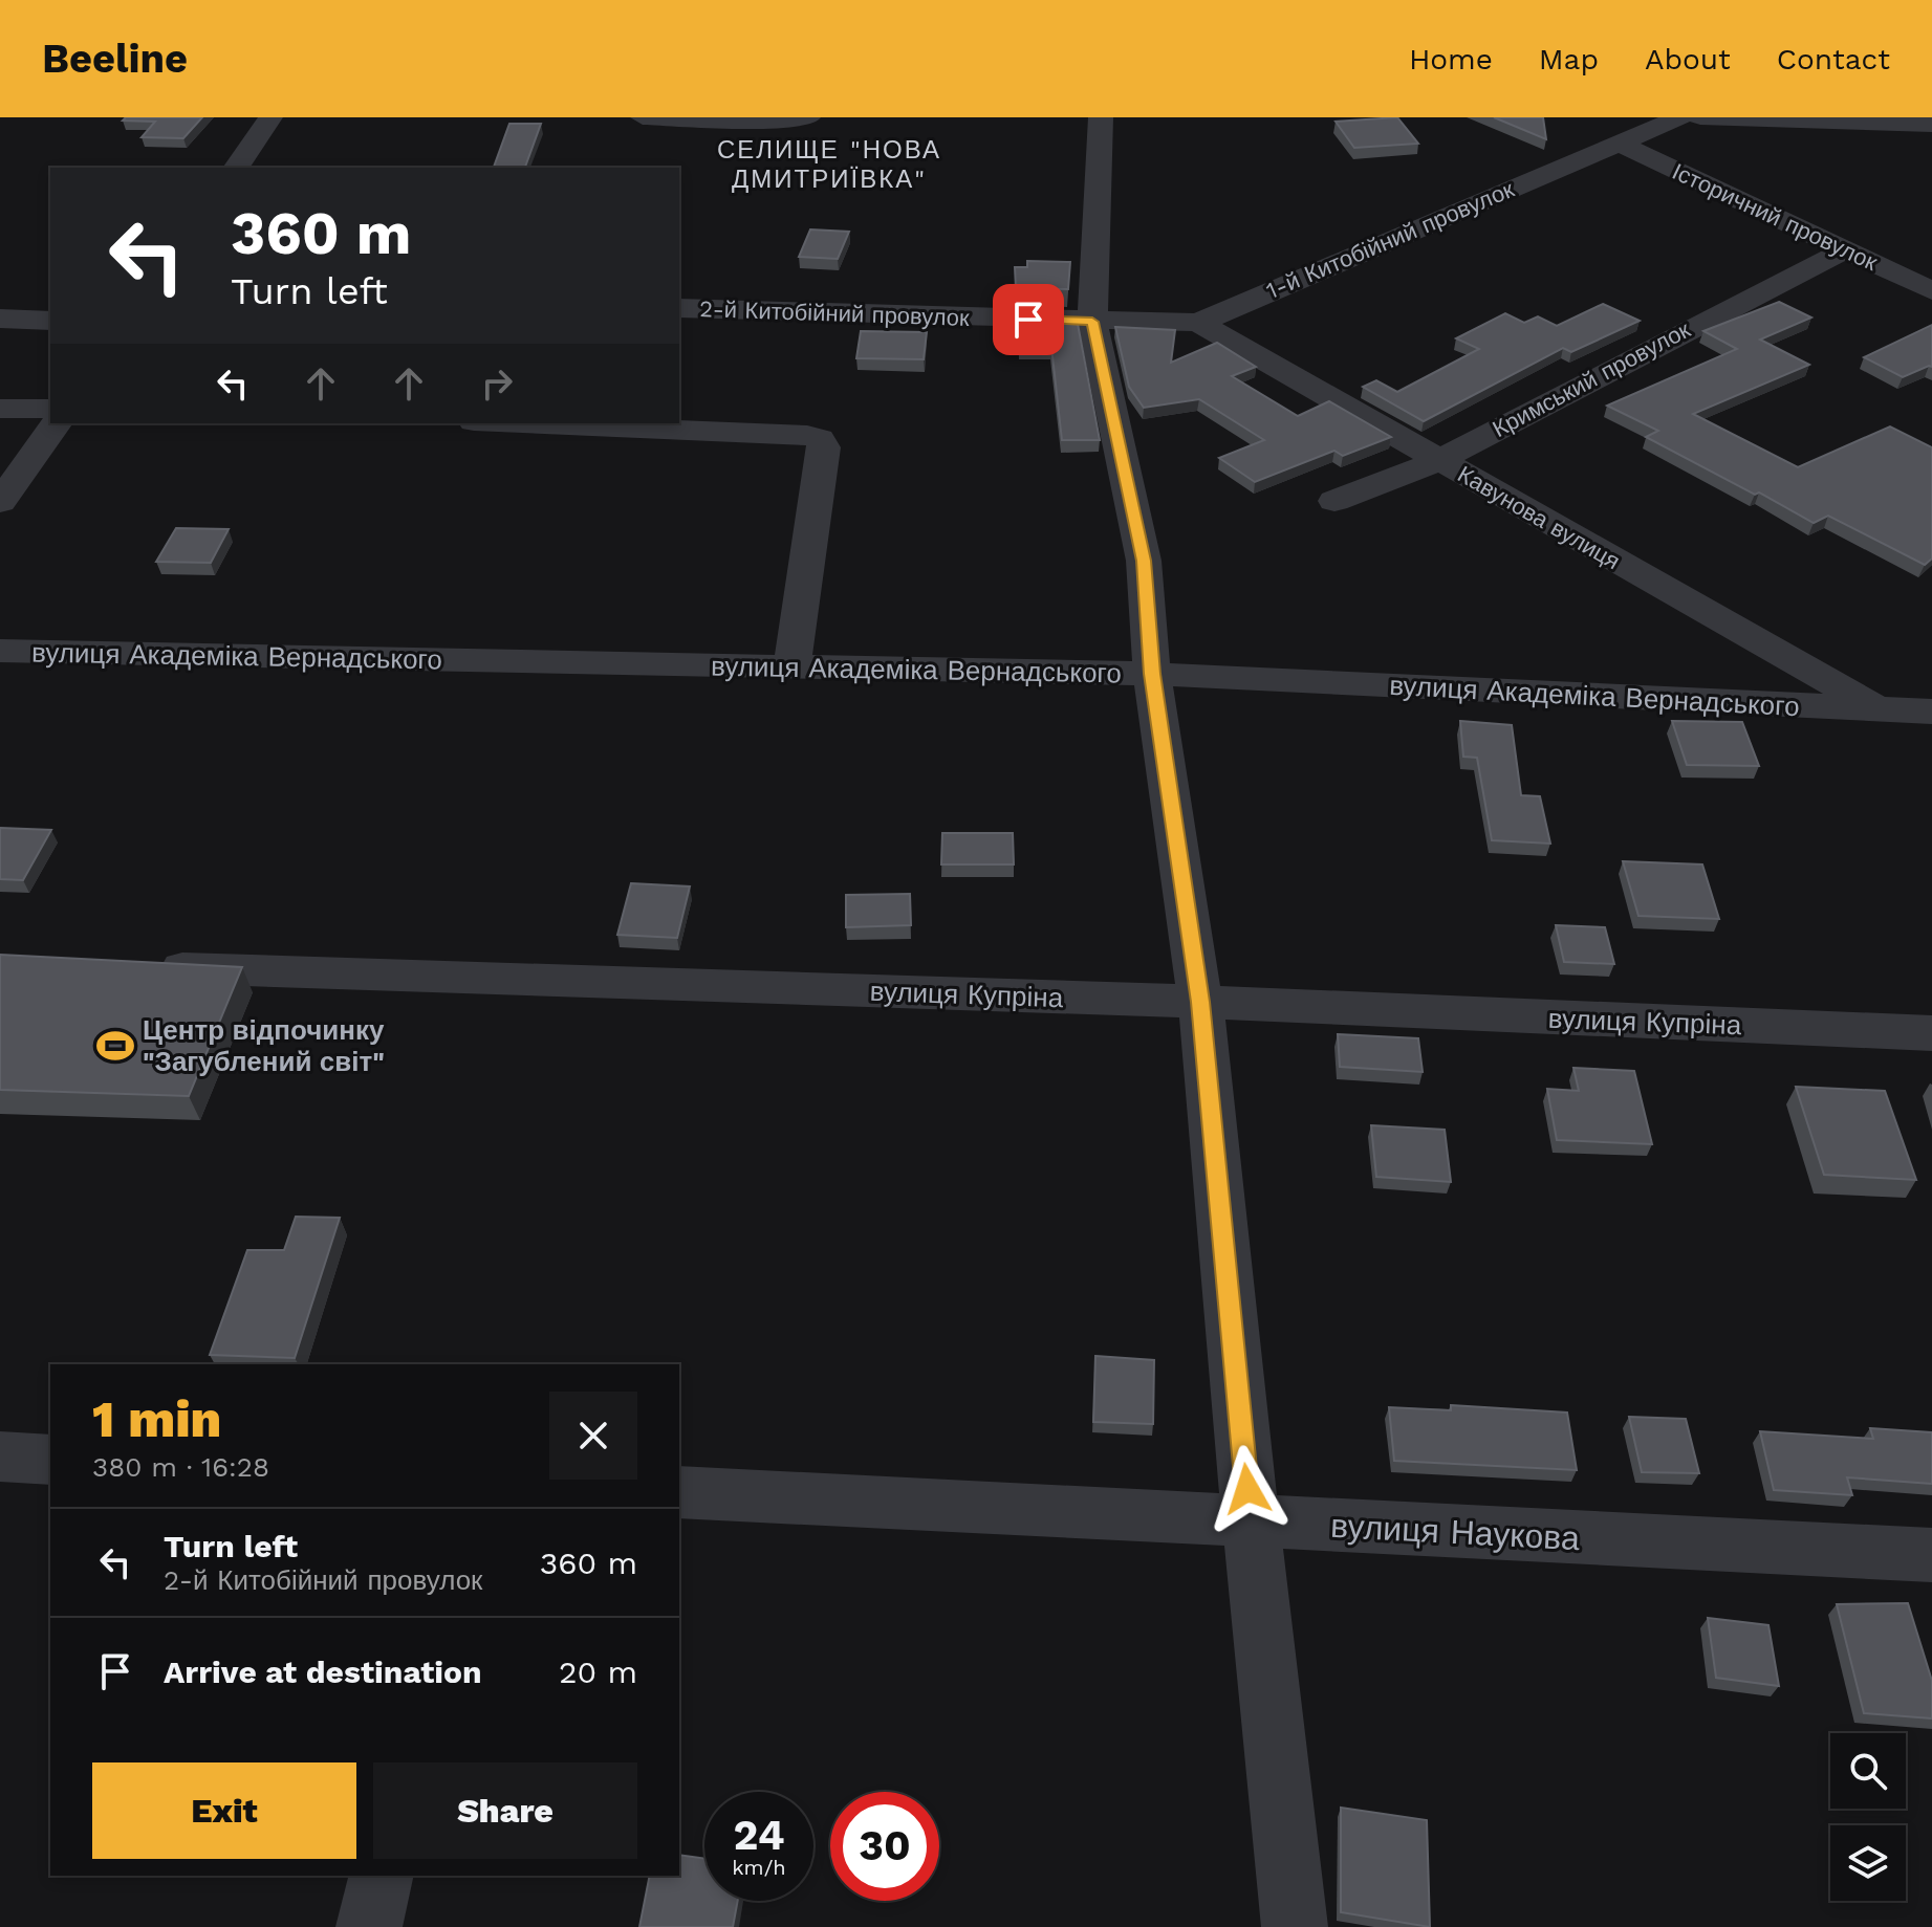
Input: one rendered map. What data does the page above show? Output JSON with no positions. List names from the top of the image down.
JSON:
{
  "streets": {
    "street": [
      "Історичний провулок",
      "1-й Китобійний провулок",
      "2-й Китобійний провулок",
      "Кримський провулок",
      "Кавунова вулиця",
      "вулиця Академіка Вернадського",
      "вулиця Купріна",
      "вулиця Наукова"
    ]
  },
  "crossings": [
    ["Історичний провулок", "1-й Китобійний провулок"],
    ["Історичний провулок", "Кримський провулок"],
    ["1-й Китобійний провулок", "2-й Китобійний провулок"],
    ["1-й Китобійний провулок", "Кавунова вулиця"],
    ["Кримський провулок", "Кавунова вулиця"],
    ["Кавунова вулиця", "вулиця Академіка Вернадського"]
  ],
  "districts": ["СЕЛИЩЕ \"НОВА ДМИТРИЇВКА\""],
  "places": {
    "sports": ["Центр відпочинку \"Загублений світ\""]
  },
  "page": {
    "header": "Beeline",
    "nav": [
      "Home",
      "Map",
      "About",
      "Contact"
    ],
    "turn": ["360 m", "Turn left"],
    "heading": ["1 min", "380 m · 16:28"],
    "list": [
      {
        "name": "Turn left",
        "note": "2-й Китобійний провулок",
        "value": "360 m"
      },
      {
        "name": "Arrive at destination",
        "value": "20 m"
      }
    ],
    "buttons": ["Exit", "Share"],
    "speed": "24 km/h",
    "limit": "30"
  }
}
